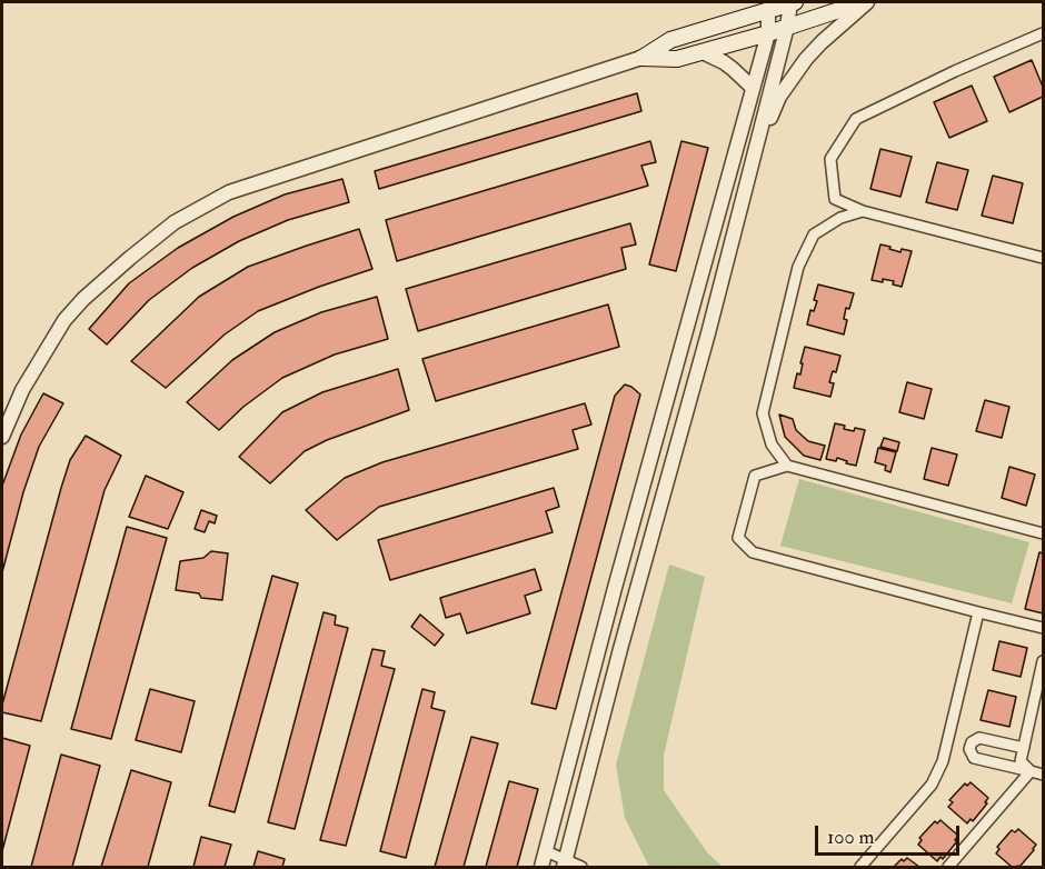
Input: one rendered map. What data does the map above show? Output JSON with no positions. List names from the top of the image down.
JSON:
{
  "scale_bar": "100 m"
}
